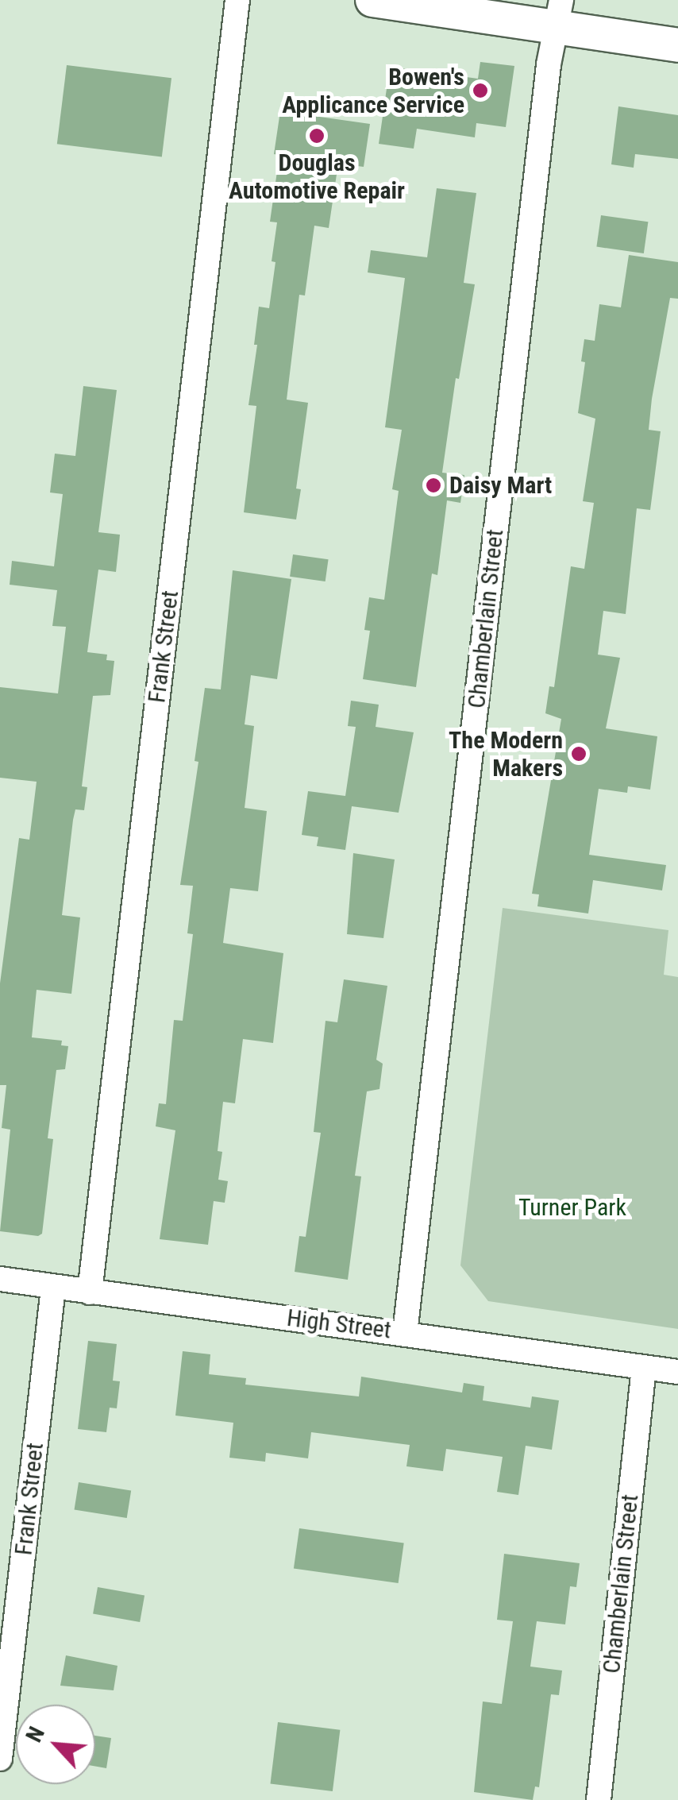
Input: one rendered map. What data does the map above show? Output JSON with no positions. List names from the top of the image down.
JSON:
{
  "streets": {
    "street": ["Chamberlain Street", "Frank Street", "High Street"]
  },
  "crossings": [
    ["Chamberlain Street", "High Street"],
    ["Frank Street", "High Street"]
  ],
  "parks": ["Turner Park"],
  "places": [
    "Bowen's Applicance Service",
    "Douglas Automotive Repair",
    "Daisy Mart",
    "The Modern Makers"
  ],
  "north": "top left"
}
